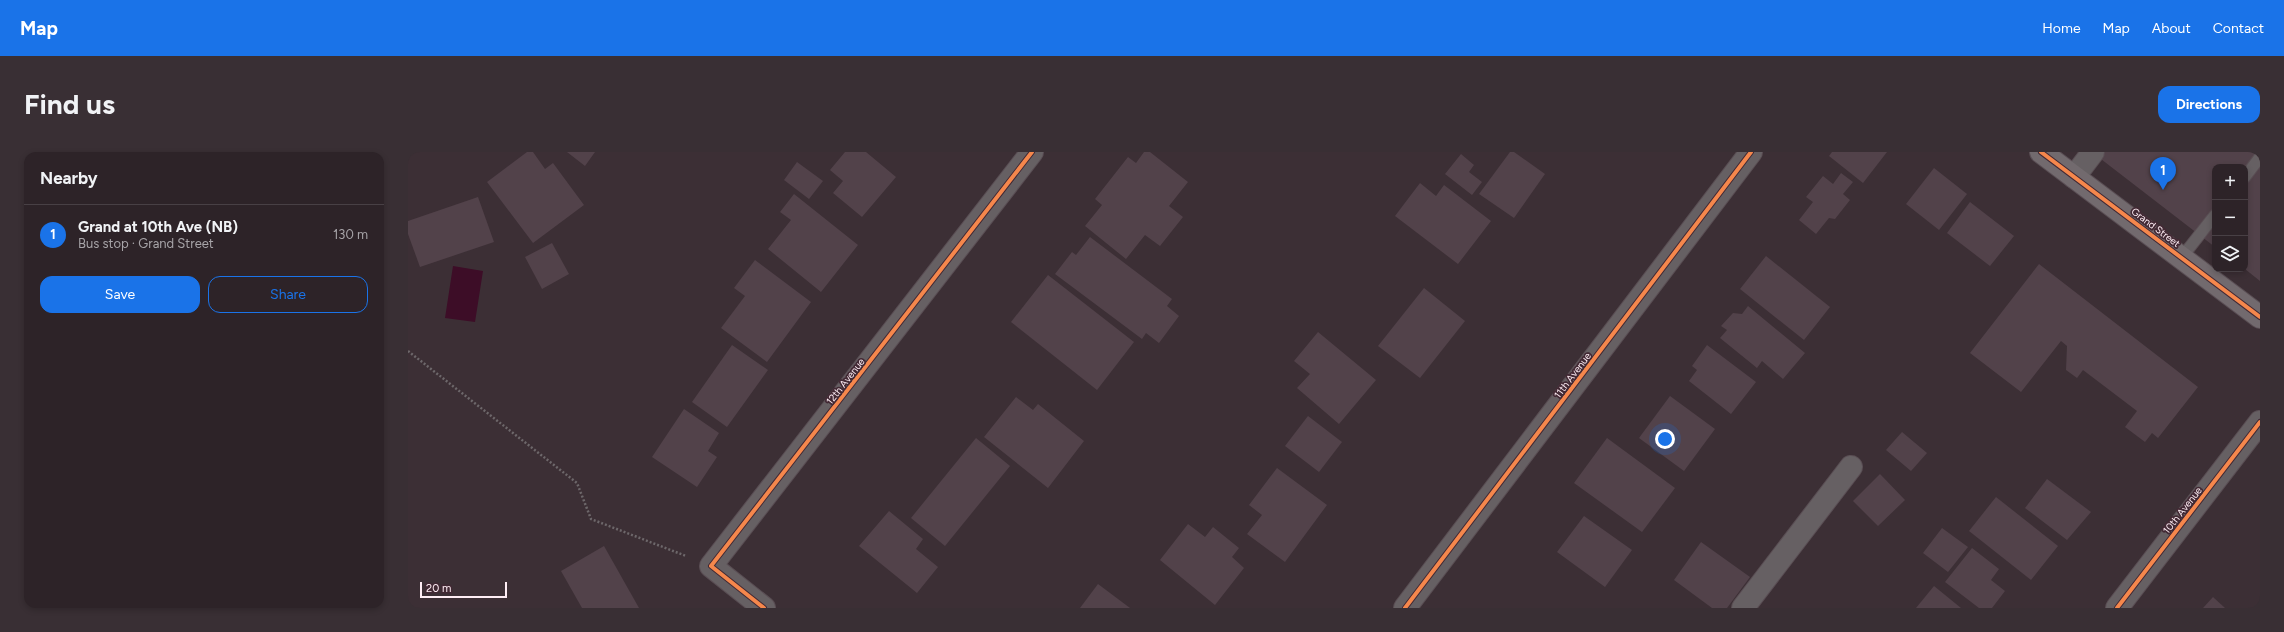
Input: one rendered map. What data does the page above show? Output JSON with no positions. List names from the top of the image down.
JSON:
{
  "streets": {
    "street": [
      "Grand Street",
      "11th Avenue",
      "12th Avenue",
      "10th Avenue"
    ]
  },
  "scale_bar": "20 m",
  "page": {
    "header": "Map",
    "nav": [
      "Home",
      "Map",
      "About",
      "Contact"
    ],
    "buttons": [
      "Directions",
      ["Save", "Share"]
    ],
    "title": "Find us",
    "heading": "Nearby",
    "pins": "1",
    "map_buttons": ["+", "−"],
    "list": [
      {
        "mark": "1",
        "name": "Grand at 10th Ave (NB)",
        "note": "Bus stop · Grand Street",
        "value": "130 m"
      }
    ],
    "scale": "20 m"
  }
}
